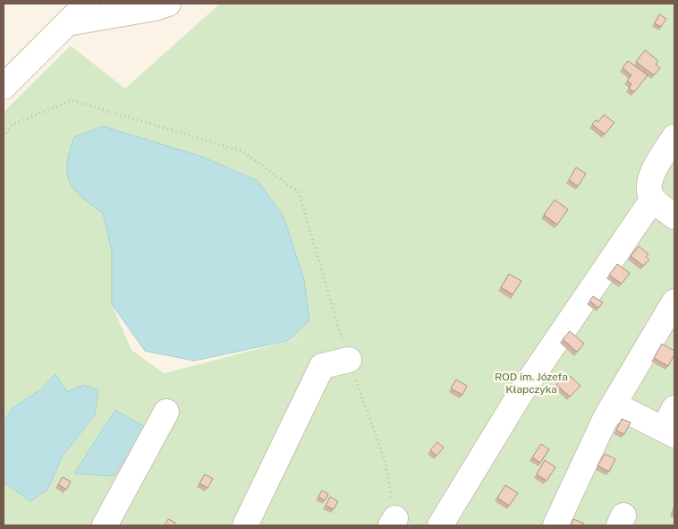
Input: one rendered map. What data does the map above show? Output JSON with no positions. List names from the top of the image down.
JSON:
{
  "parks": ["ROD im. Józefa Kłapczyka"]
}
